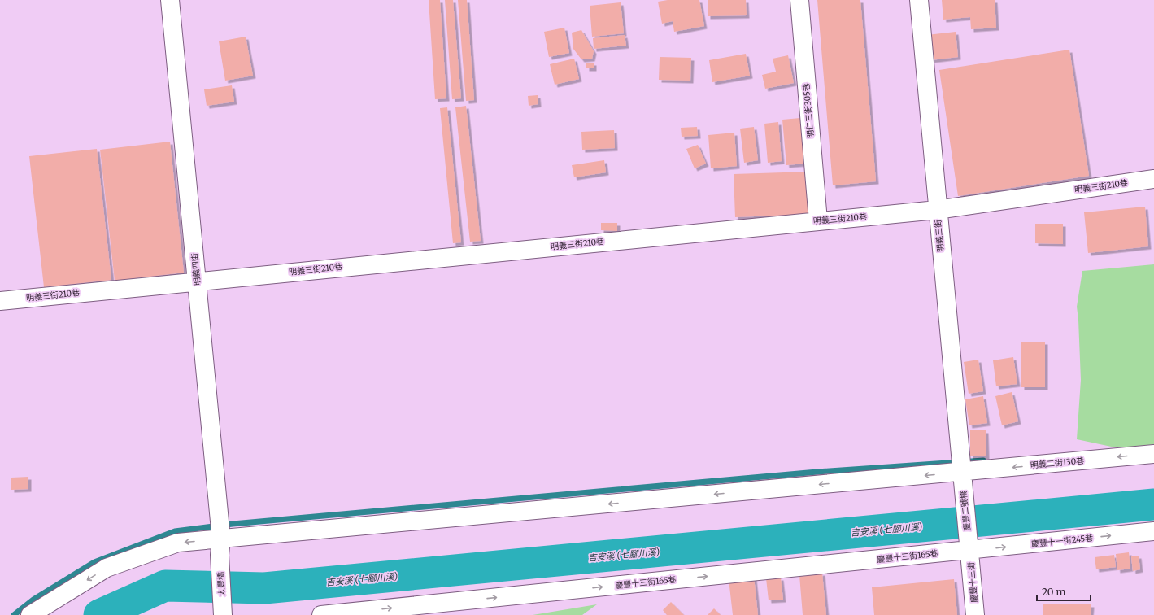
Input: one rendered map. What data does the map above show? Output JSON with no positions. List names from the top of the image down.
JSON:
{
  "streets": {
    "street": [
      "明仁三街305巷",
      "明義三街210巷",
      "明義三街",
      "明義四街",
      "明義二街130巷",
      "慶豐二號橋",
      "慶豐十一街245巷",
      "慶豐十三街165巷",
      "慶豐十三街",
      "太豐橋"
    ]
  },
  "crossings": [
    ["明仁三街305巷", "明義三街210巷"],
    ["明義三街210巷", "明義三街"],
    ["明義三街210巷", "明義四街"],
    ["明義三街", "明義二街130巷"],
    ["明義三街", "慶豐二號橋"],
    ["明義四街", "明義二街130巷"],
    ["明義四街", "太豐橋"],
    ["明義二街130巷", "慶豐二號橋"],
    ["明義二街130巷", "太豐橋"],
    ["慶豐二號橋", "慶豐十一街245巷"],
    ["慶豐二號橋", "慶豐十三街165巷"],
    ["慶豐二號橋", "慶豐十三街"],
    ["慶豐十一街245巷", "慶豐十三街165巷"],
    ["慶豐十一街245巷", "慶豐十三街"],
    ["慶豐十三街165巷", "慶豐十三街"]
  ],
  "one_way": ["明義二街130巷", "慶豐十一街245巷", "慶豐十三街165巷"],
  "water": ["吉安溪 (七腳川溪)"],
  "scale_bar": "20 m"
}
